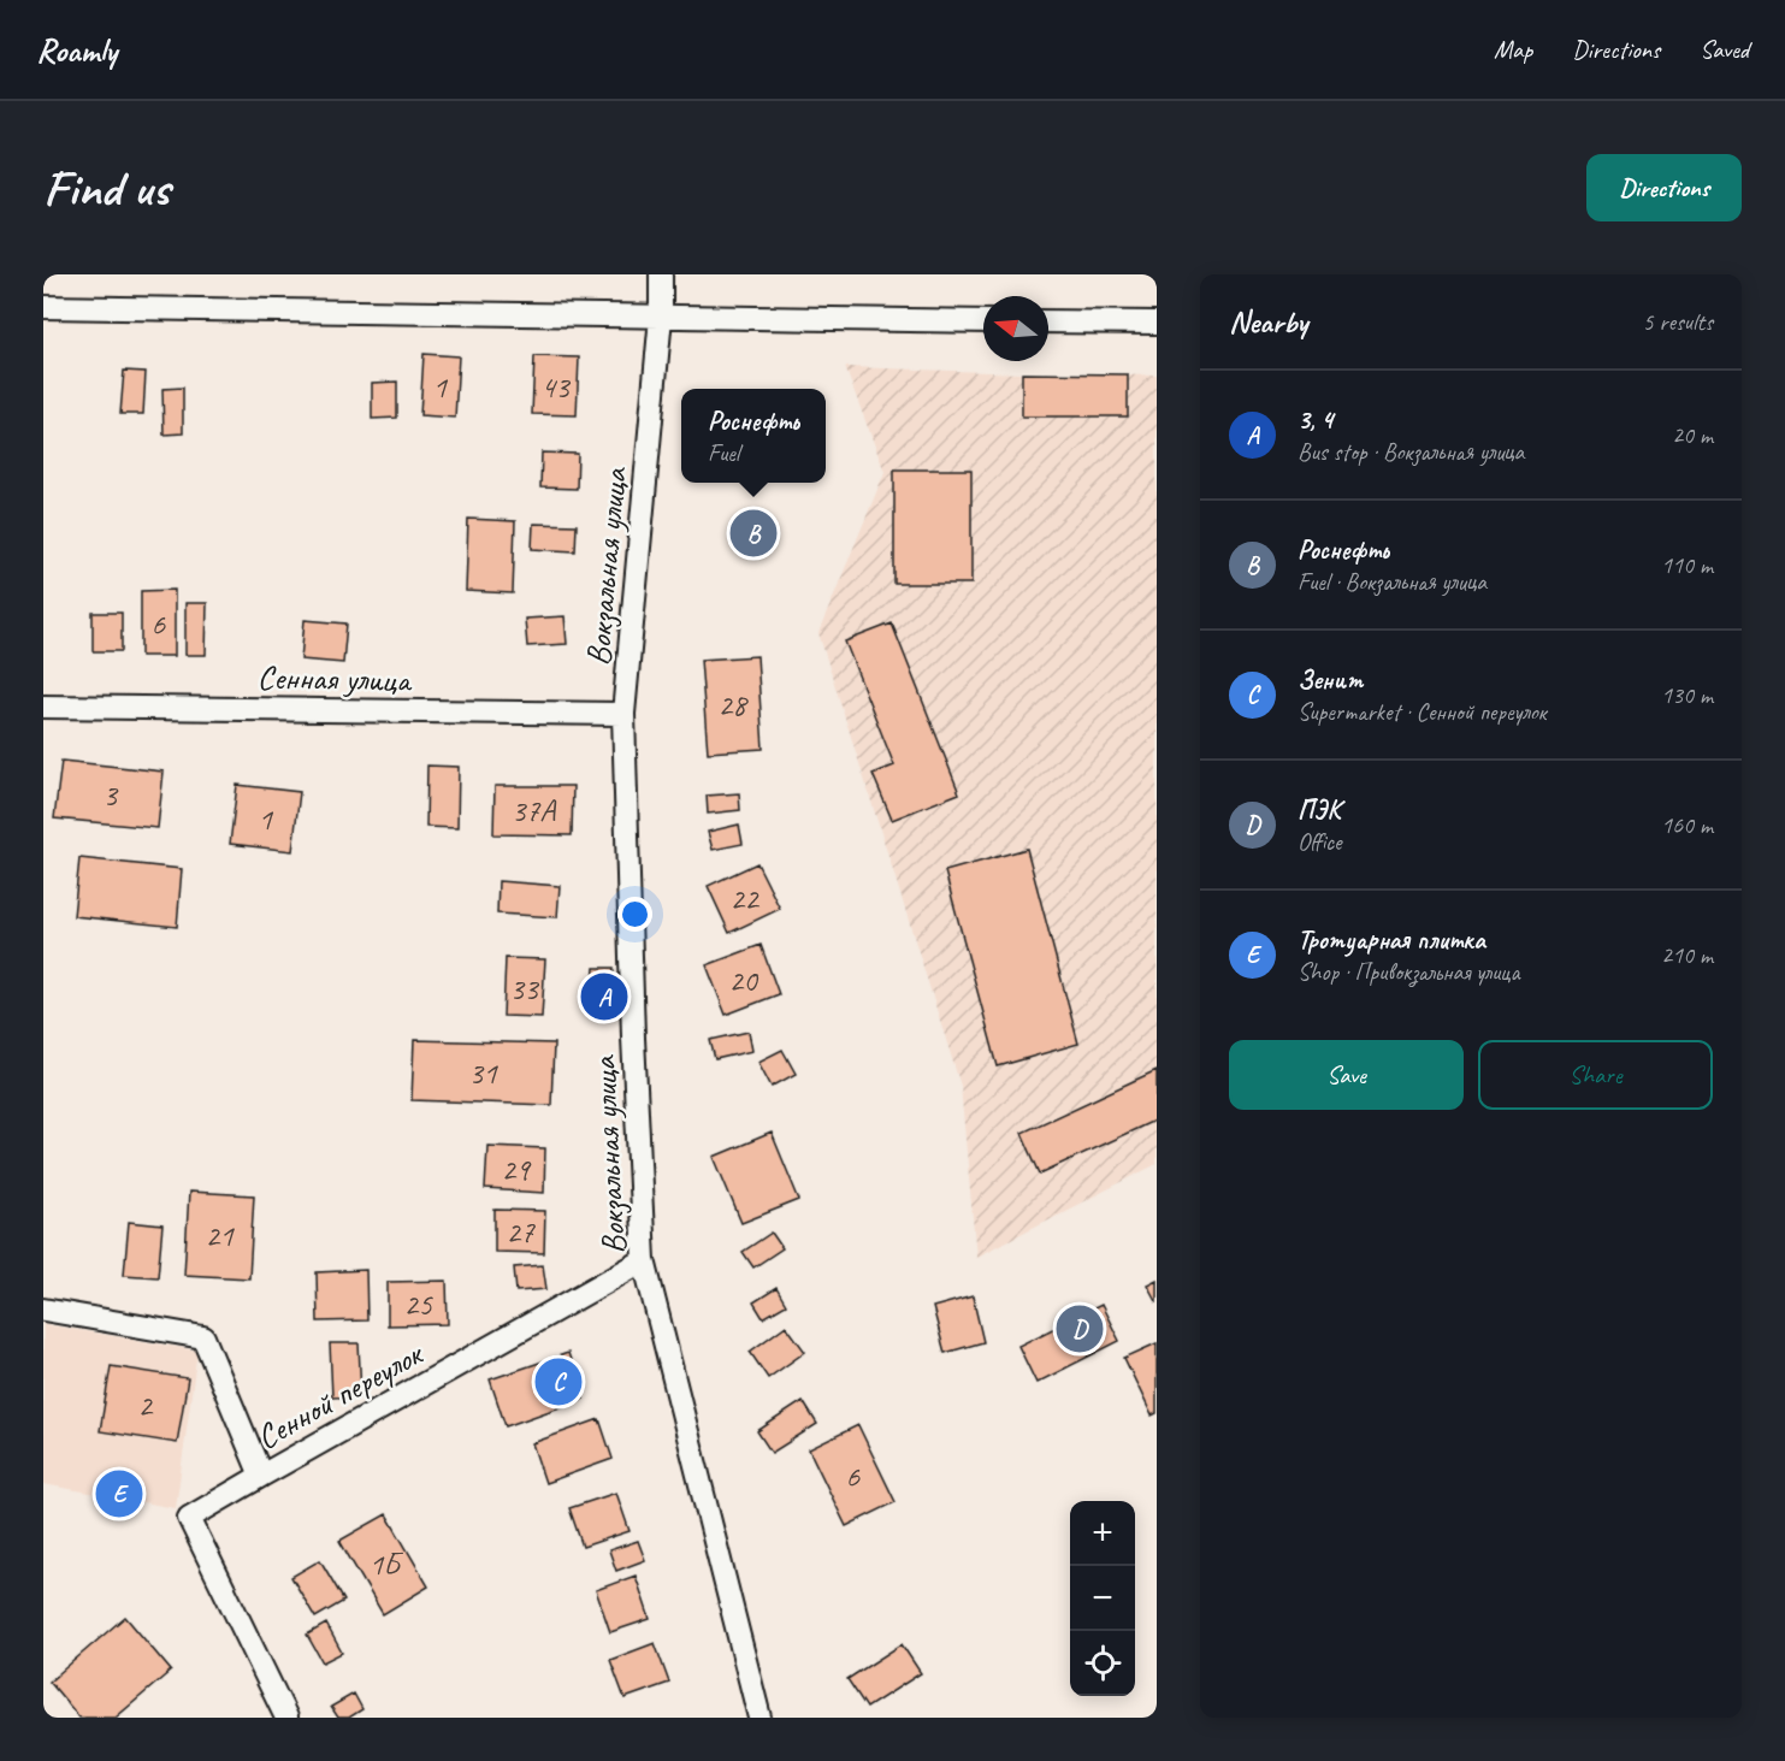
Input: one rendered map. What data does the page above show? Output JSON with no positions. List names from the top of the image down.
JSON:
{
  "streets": {
    "street": ["Вокзальная улица", "Сенная улица", "Сенной переулок"]
  },
  "crossings": [
    ["Вокзальная улица", "Сенная улица"],
    ["Вокзальная улица", "Сенной переулок"]
  ],
  "house_numbers": [
    "1",
    "43",
    "6",
    "28",
    "3",
    "37А",
    "1",
    "22",
    "20",
    "33",
    "31",
    "29",
    "27",
    "21",
    "25",
    "2",
    "6",
    "1Б"
  ],
  "north": "left",
  "page": {
    "header": "Roamly",
    "nav": ["Map", "Directions", "Saved"],
    "buttons": [
      "Directions",
      ["Save", "Share"]
    ],
    "title": "Find us",
    "heading": ["Nearby", "5 results"],
    "list": [
      {
        "mark": "A",
        "name": "3, 4",
        "note": "Bus stop · Вокзальная улица",
        "value": "20 m"
      },
      {
        "mark": "B",
        "name": "Роснефть",
        "note": "Fuel · Вокзальная улица",
        "value": "110 m"
      },
      {
        "mark": "C",
        "name": "Зенит",
        "note": "Supermarket · Сенной переулок",
        "value": "130 m"
      },
      {
        "mark": "D",
        "name": "ПЭК",
        "note": "Office",
        "value": "160 m"
      },
      {
        "mark": "E",
        "name": "Тротуарная плитка",
        "note": "Shop · Привокзальная улица",
        "value": "210 m"
      }
    ],
    "popup": ["Роснефть", "Fuel"],
    "pins": [
      "B",
      "A",
      "D",
      "C",
      "E"
    ],
    "map_buttons": ["+", "−"]
  }
}
